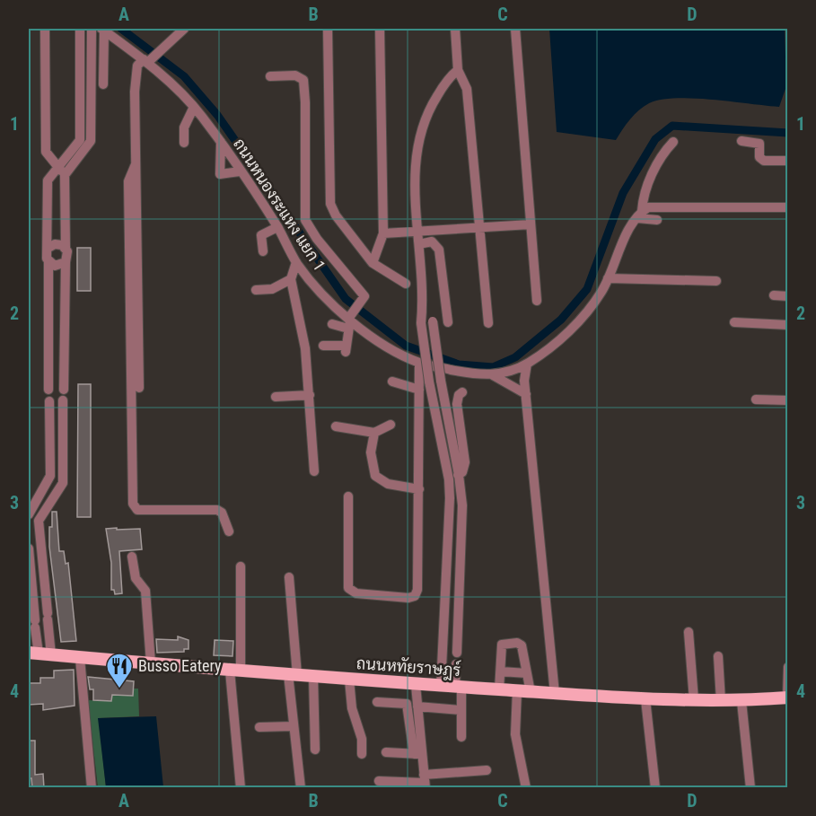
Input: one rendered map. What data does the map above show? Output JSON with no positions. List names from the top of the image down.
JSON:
{
  "streets": {
    "main road": ["ถนนหทัยราษฎร์"],
    "street": ["ถนนหนองระแหง แยก 1"]
  },
  "places": {
    "restaurant": ["Busso Eatery"]
  },
  "grid": {
    "columns": [
      "A",
      "B",
      "C",
      "D"
    ],
    "rows": [
      "1",
      "2",
      "3",
      "4"
    ]
  }
}
